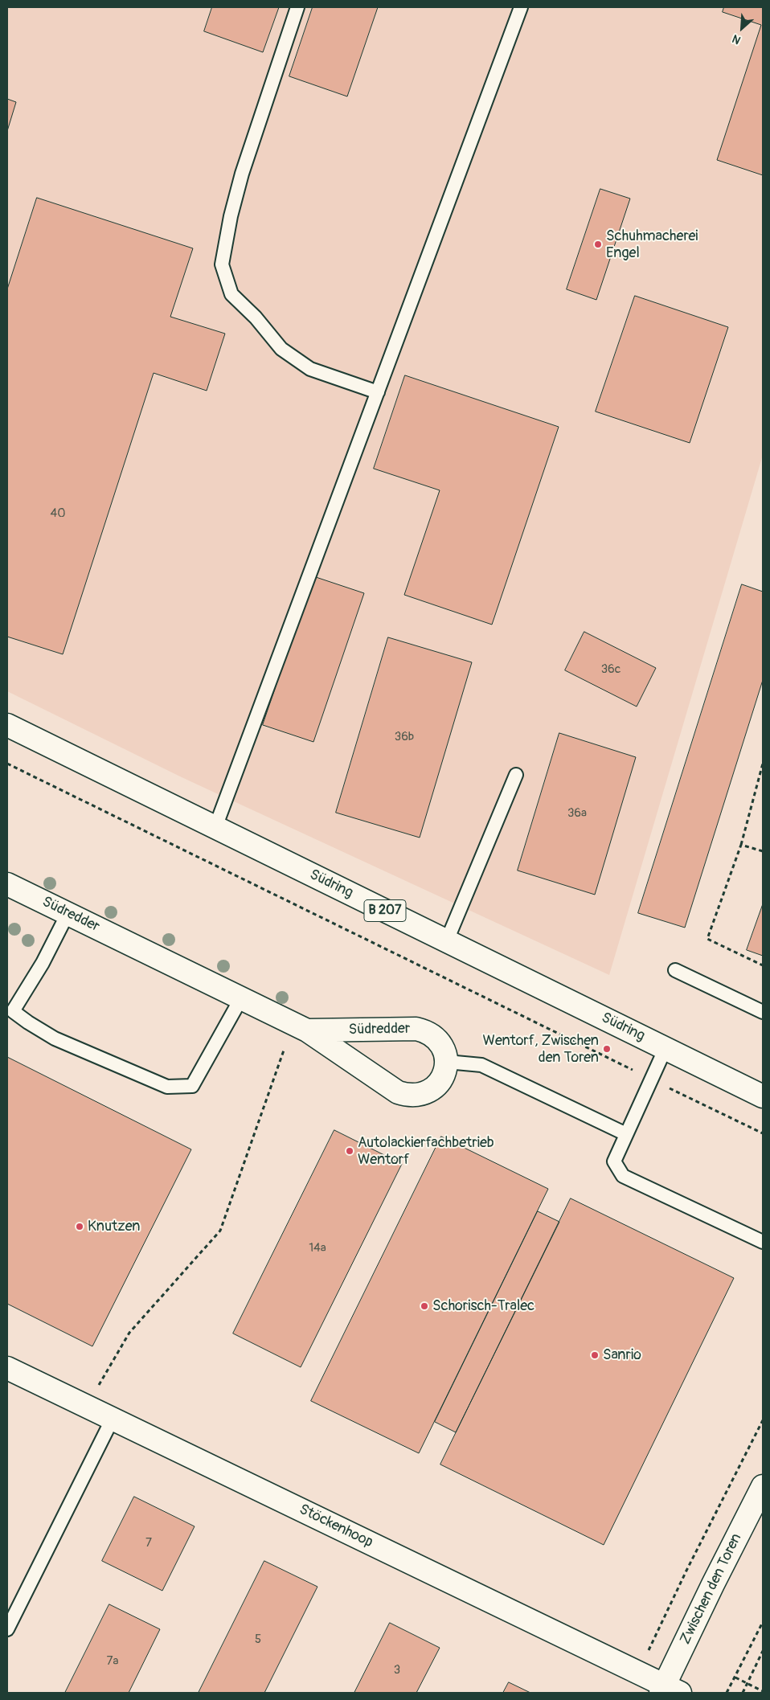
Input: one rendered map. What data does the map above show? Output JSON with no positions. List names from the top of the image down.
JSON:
{
  "streets": {
    "street": [
      "Südring",
      "B 207",
      "Südredder",
      "Stöckenhoop",
      "Zwischen den Toren"
    ]
  },
  "crossings": [
    ["Stöckenhoop", "Zwischen den Toren"]
  ],
  "places": [
    "Schuhmacherei Engel",
    "Wentorf, Zwischen den Toren",
    "Autolackierfachbetrieb Wentorf",
    "Knutzen",
    "Schorisch-Tralec",
    "Sanrio"
  ],
  "house_numbers": [
    "40",
    "36c",
    "36b",
    "36a",
    "14a",
    "7",
    "5",
    "7a",
    "3"
  ],
  "north": "bottom left"
}
